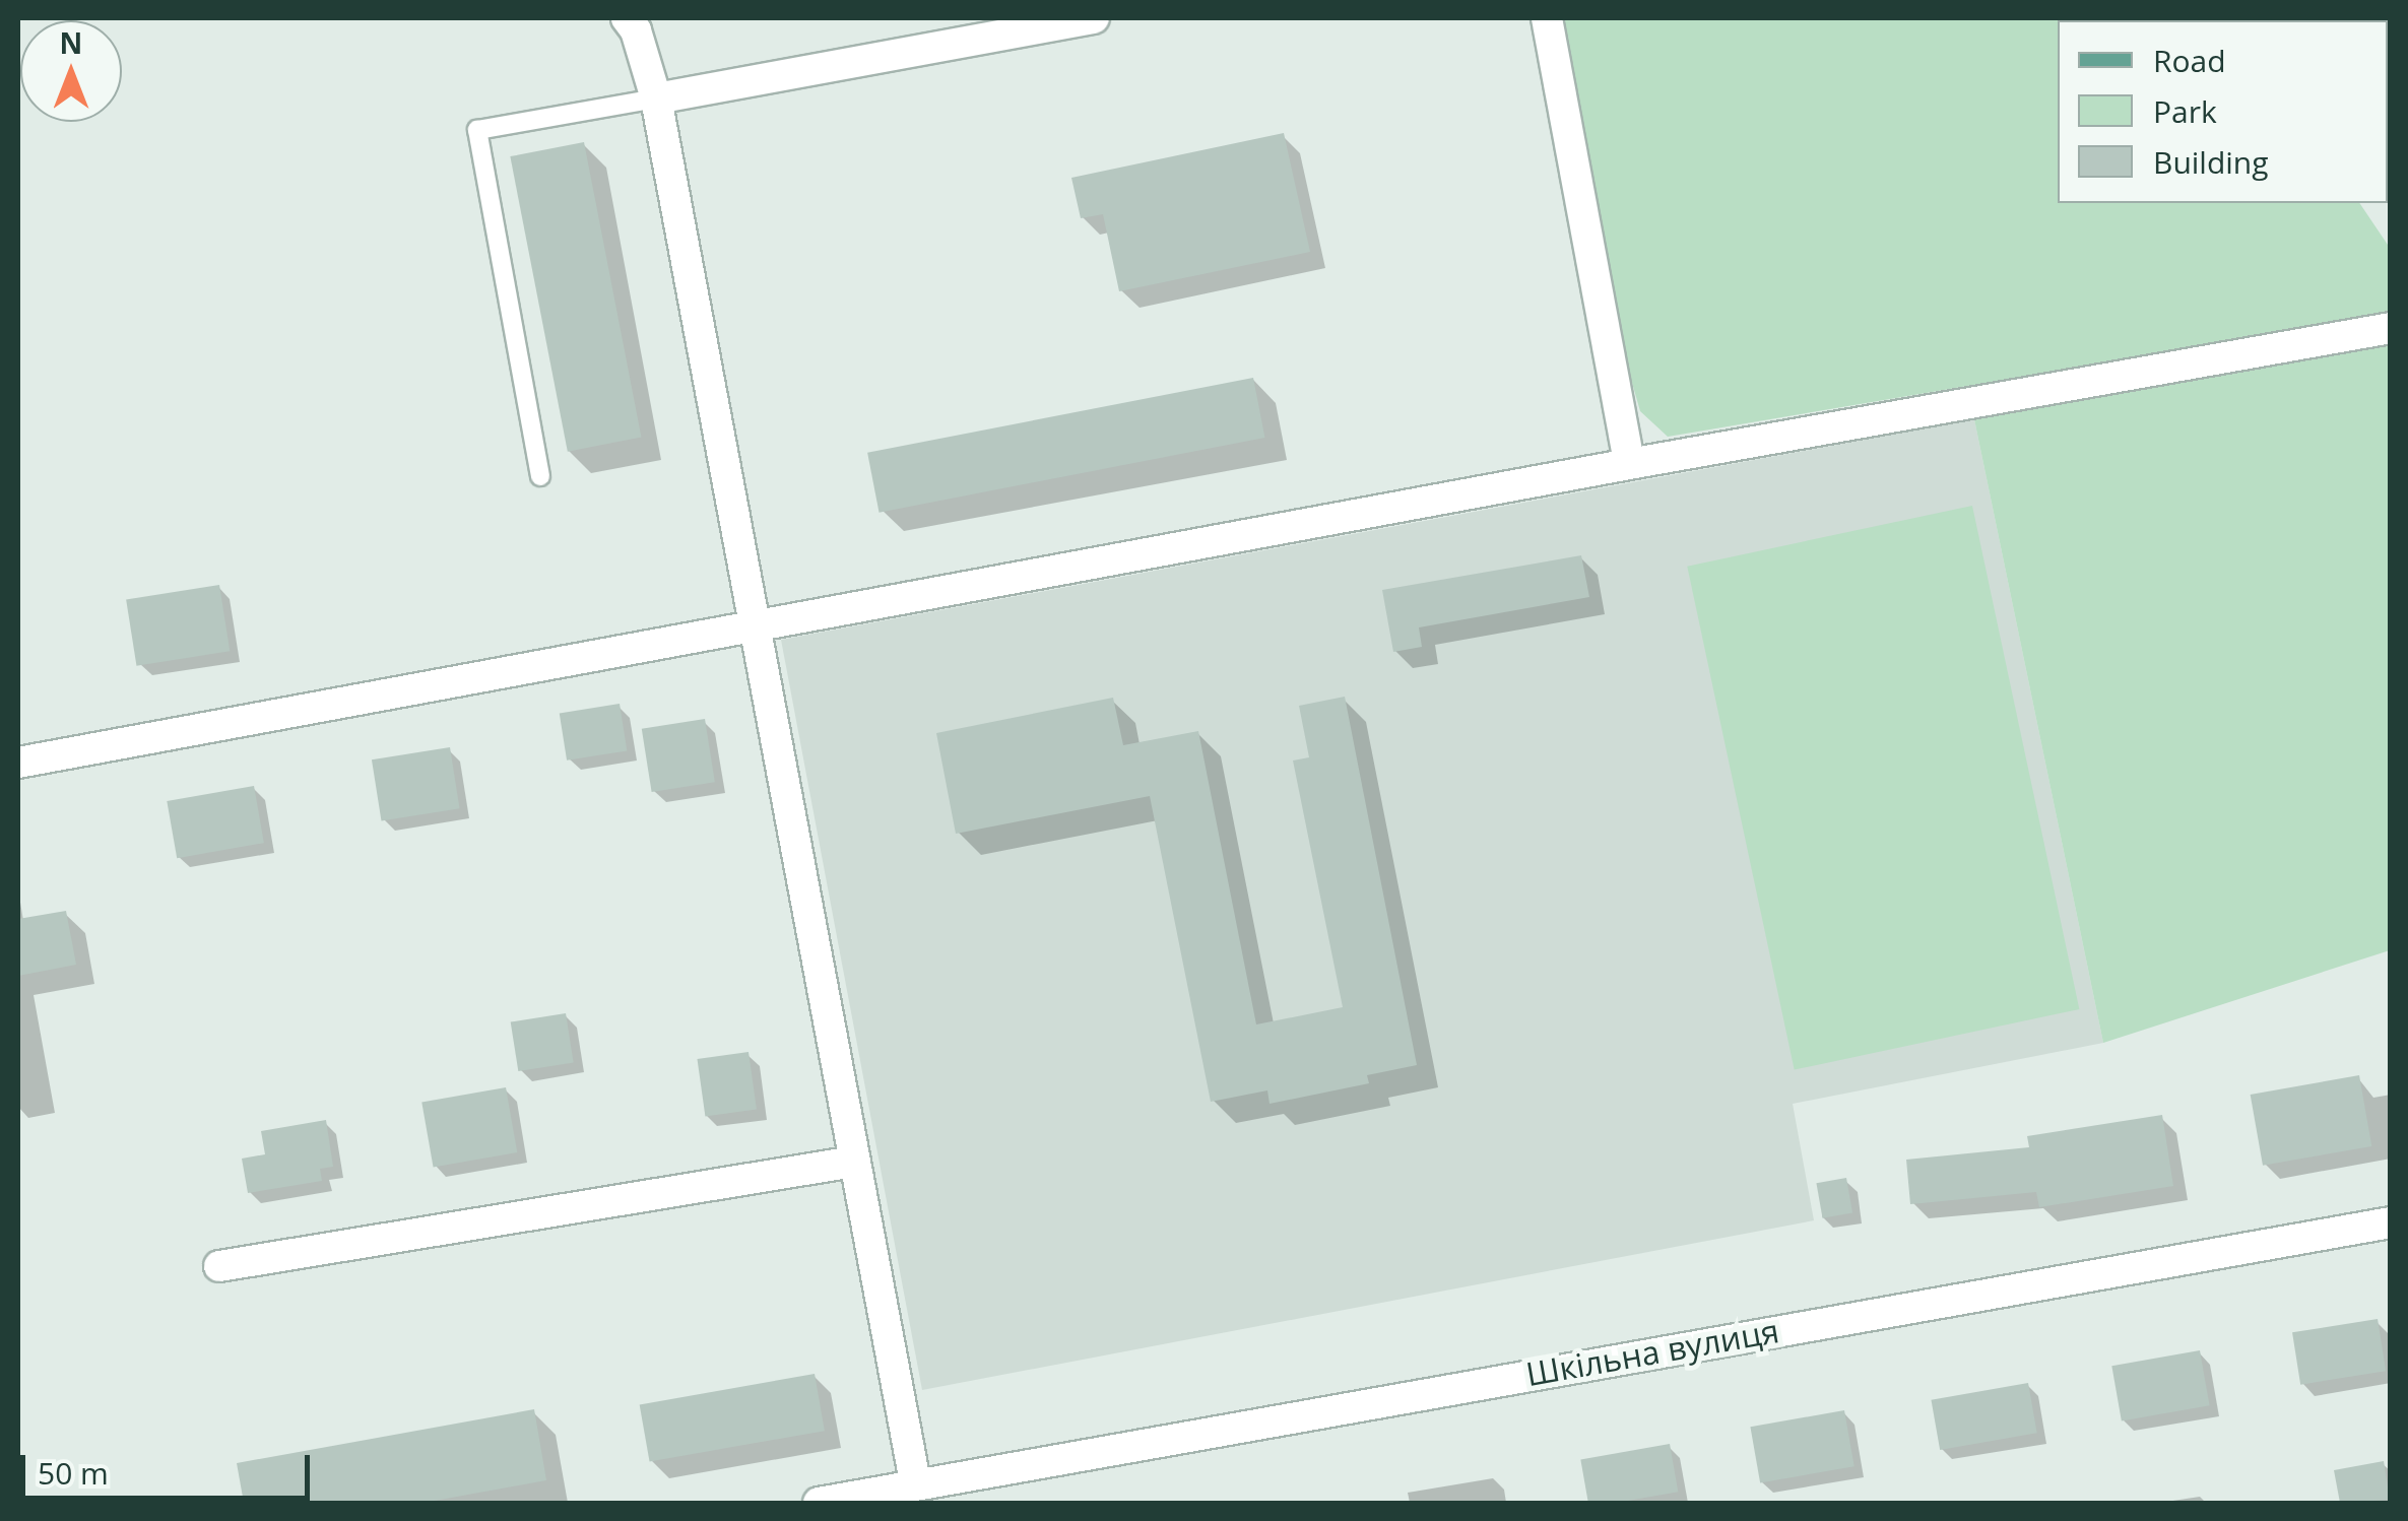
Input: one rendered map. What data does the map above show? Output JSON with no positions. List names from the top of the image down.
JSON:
{
  "streets": {
    "street": ["Шкільна вулиця"]
  },
  "legend": ["Road", "Park", "Building"],
  "scale_bar": "50 m",
  "north": "top"
}
